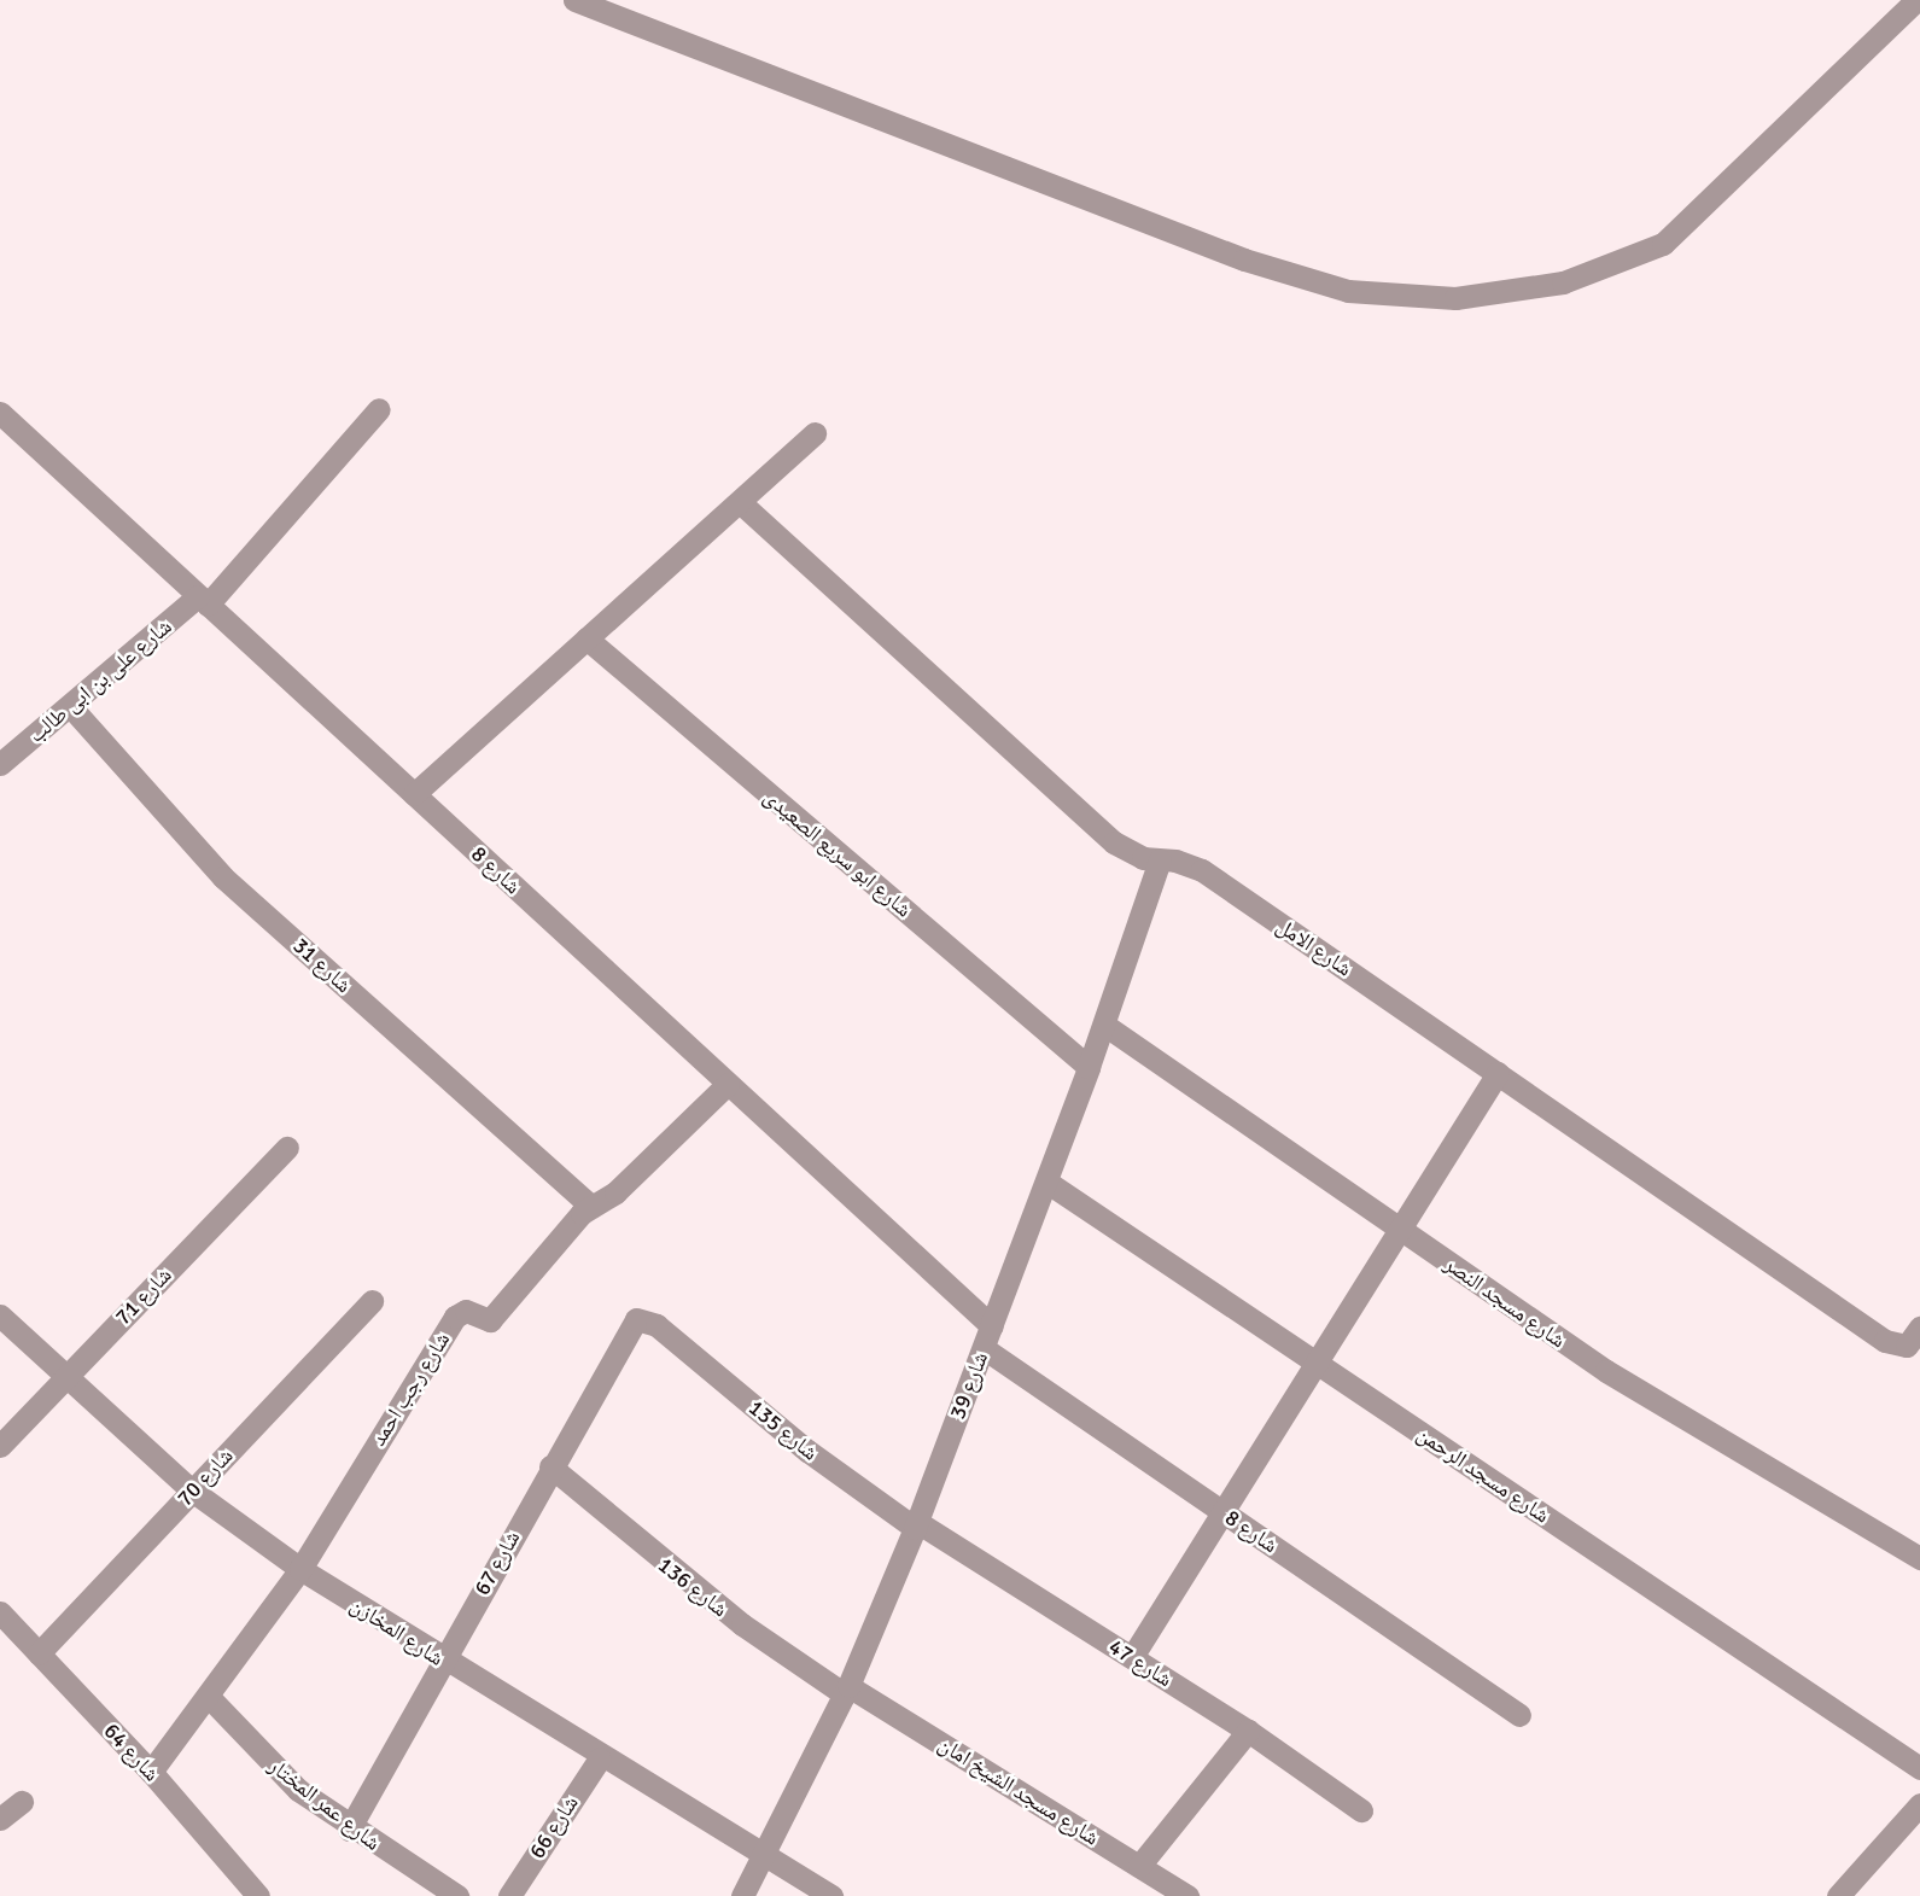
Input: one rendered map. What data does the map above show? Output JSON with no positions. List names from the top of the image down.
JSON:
{
  "streets": {
    "street": [
      "شارع على بن ابى طالب",
      "شارع ابو سريع الصعيدى",
      "شارع 8",
      "شارع الامل",
      "شارع 31",
      "شارع 71",
      "شارع مسجد النصر",
      "شارع 39",
      "شارع رجب احمد",
      "شارع 135",
      "شارع مسجد الرحمن",
      "شارع 70",
      "شارع 67",
      "شارع 136",
      "شارع المخازن",
      "شارع 47",
      "شارع 64",
      "شارع مسجد الشيخ امان",
      "شارع عمر المختار",
      "شارع 66"
    ]
  },
  "crossings": [
    ["شارع على بن ابى طالب", "شارع 8"],
    ["شارع على بن ابى طالب", "شارع 31"],
    ["شارع ابو سريع الصعيدى", "شارع 39"],
    ["شارع 8", "شارع 39"],
    ["شارع 8", "شارع رجب احمد"],
    ["شارع الامل", "شارع 39"],
    ["شارع 31", "شارع رجب احمد"],
    ["شارع 71", "شارع المخازن"],
    ["شارع مسجد النصر", "شارع 39"],
    ["شارع 39", "شارع 135"],
    ["شارع 39", "شارع مسجد الرحمن"],
    ["شارع 39", "شارع 136"],
    ["شارع 39", "شارع المخازن"],
    ["شارع 39", "شارع 47"],
    ["شارع 39", "شارع مسجد الشيخ امان"],
    ["شارع رجب احمد", "شارع المخازن"],
    ["شارع رجب احمد", "شارع 64"],
    ["شارع رجب احمد", "شارع عمر المختار"],
    ["شارع 135", "شارع 67"],
    ["شارع 135", "شارع 47"],
    ["شارع 70", "شارع المخازن"],
    ["شارع 70", "شارع 64"],
    ["شارع 67", "شارع 136"],
    ["شارع 67", "شارع المخازن"],
    ["شارع 67", "شارع عمر المختار"],
    ["شارع 136", "شارع مسجد الشيخ امان"],
    ["شارع المخازن", "شارع 66"]
  ]
}
